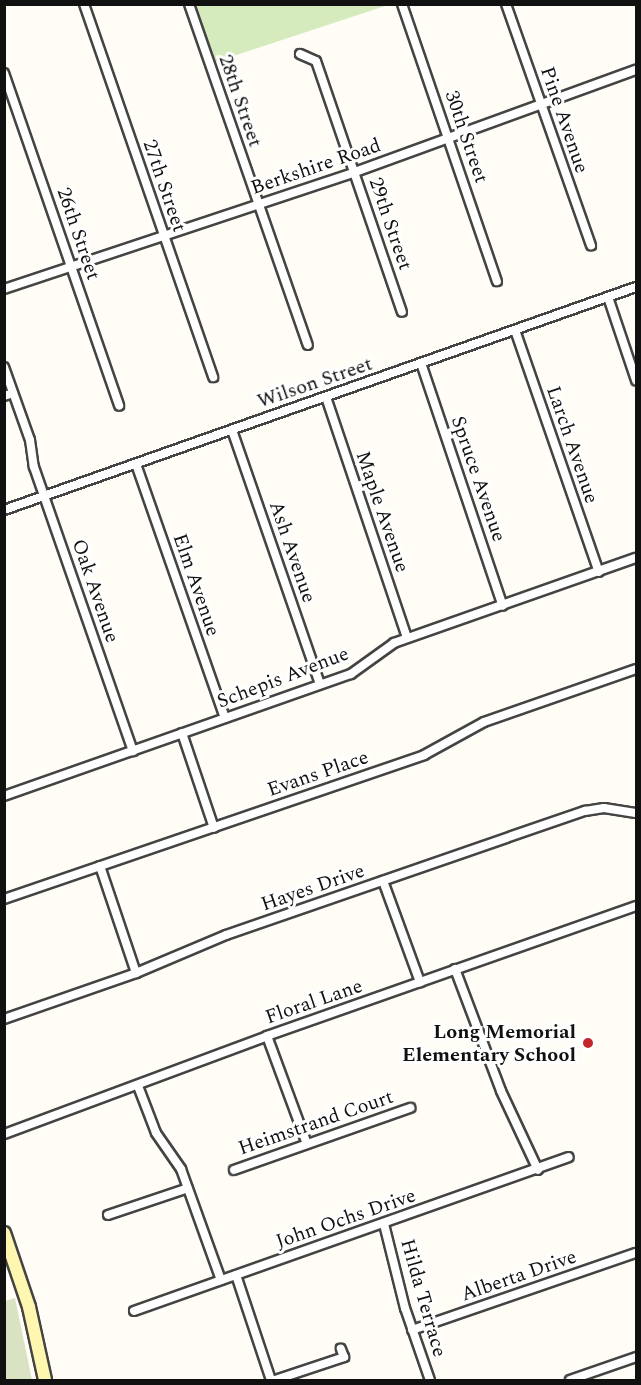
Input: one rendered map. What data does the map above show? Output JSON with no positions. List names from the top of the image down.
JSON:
{
  "streets": {
    "street": [
      "28th Street",
      "Pine Avenue",
      "30th Street",
      "Berkshire Road",
      "27th Street",
      "29th Street",
      "26th Street",
      "Wilson Street",
      "Larch Avenue",
      "Spruce Avenue",
      "Maple Avenue",
      "Ash Avenue",
      "Elm Avenue",
      "Oak Avenue",
      "Schepis Avenue",
      "Evans Place",
      "Hayes Drive",
      "Floral Lane",
      "Heimstrand Court",
      "John Ochs Drive",
      "Alberta Drive",
      "Hilda Terrace"
    ]
  },
  "crossings": [
    ["28th Street", "Berkshire Road"],
    ["Pine Avenue", "Berkshire Road"],
    ["30th Street", "Berkshire Road"],
    ["Berkshire Road", "27th Street"],
    ["Berkshire Road", "29th Street"],
    ["Berkshire Road", "26th Street"],
    ["Wilson Street", "Larch Avenue"],
    ["Wilson Street", "Spruce Avenue"],
    ["Wilson Street", "Maple Avenue"],
    ["Wilson Street", "Ash Avenue"],
    ["Wilson Street", "Elm Avenue"],
    ["Wilson Street", "Oak Avenue"],
    ["Larch Avenue", "Schepis Avenue"],
    ["Spruce Avenue", "Schepis Avenue"],
    ["Maple Avenue", "Schepis Avenue"],
    ["Ash Avenue", "Schepis Avenue"],
    ["Elm Avenue", "Schepis Avenue"],
    ["Oak Avenue", "Schepis Avenue"],
    ["John Ochs Drive", "Hilda Terrace"],
    ["Alberta Drive", "Hilda Terrace"]
  ],
  "places": ["Long Memorial Elementary School"]
}
